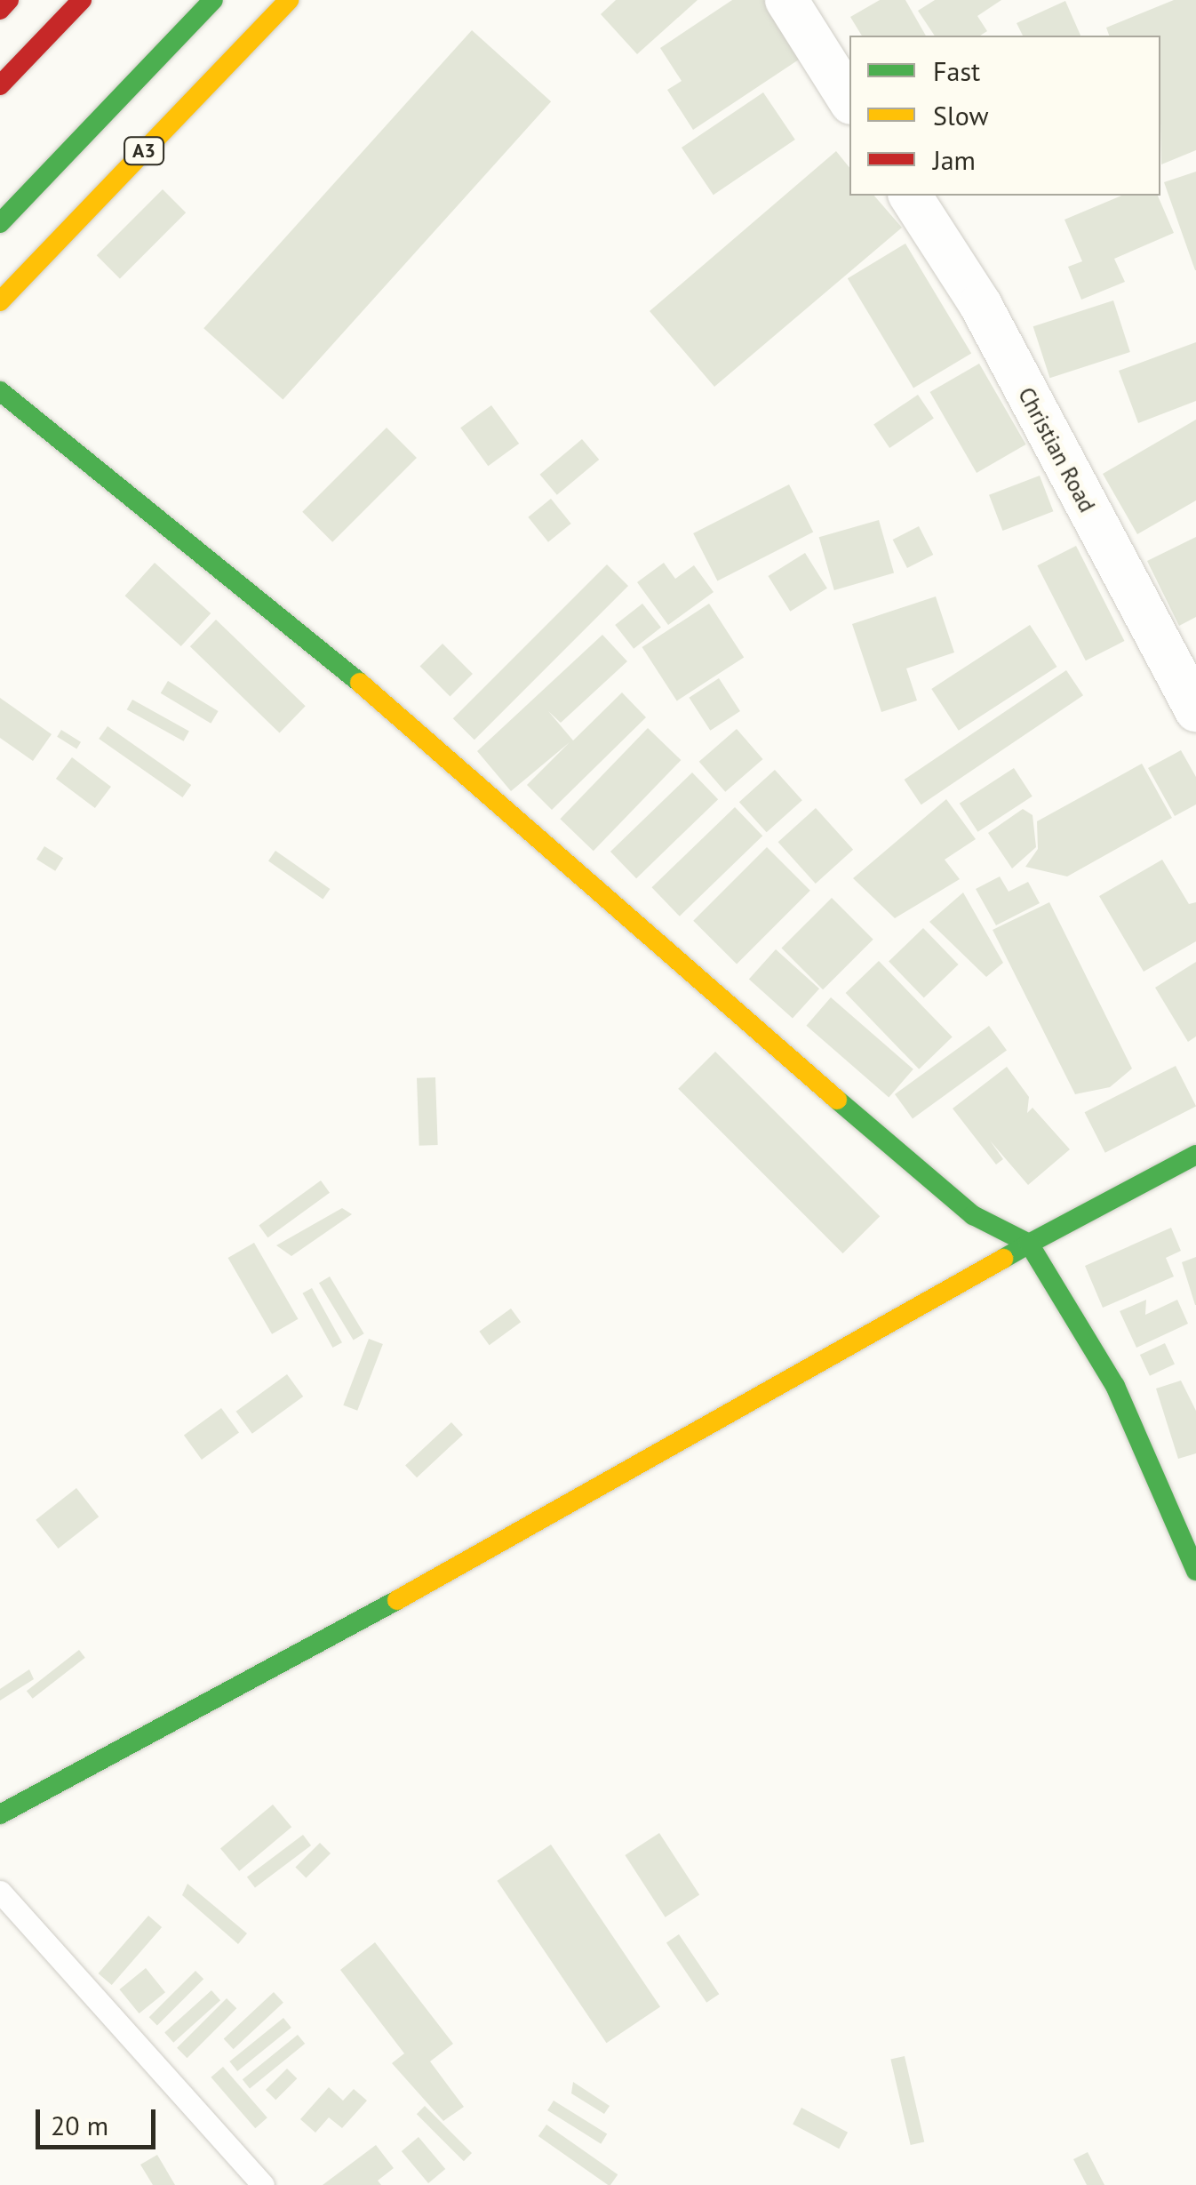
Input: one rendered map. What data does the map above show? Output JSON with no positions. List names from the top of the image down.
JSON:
{
  "streets": {
    "main road": ["A3"],
    "street": ["Christian Road"]
  },
  "legend": ["Fast", "Slow", "Jam"],
  "scale_bar": "20 m"
}
